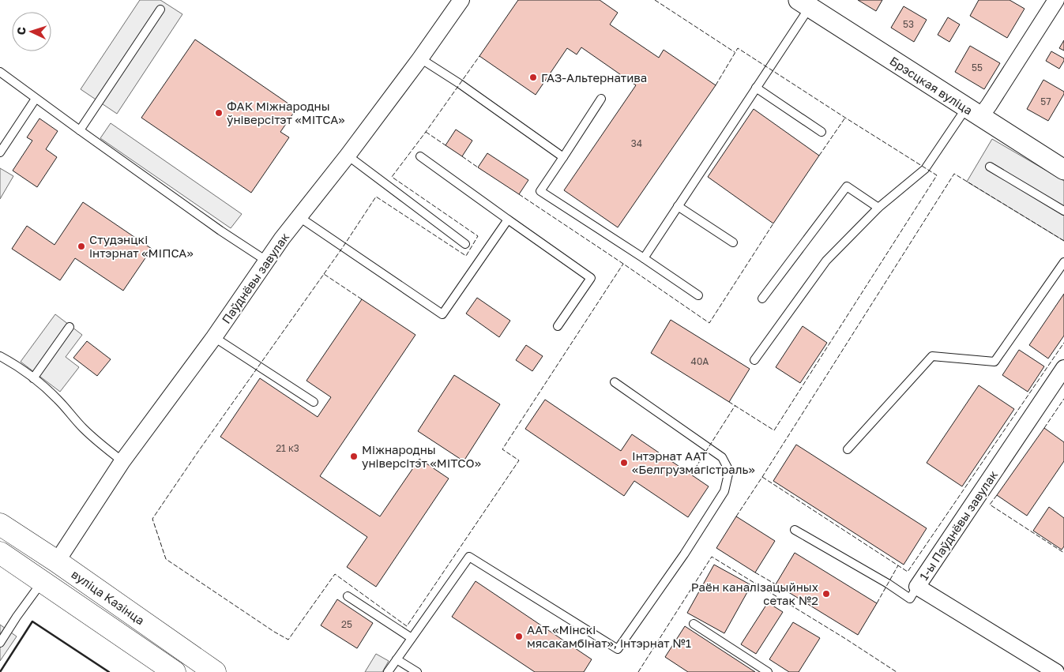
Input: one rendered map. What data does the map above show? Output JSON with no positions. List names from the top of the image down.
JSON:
{
  "streets": {
    "main road": ["вуліца Казінца"],
    "street": ["Брэсцкая вуліца", "Паўднёвы завулак", "1-ы Паўднёвы завулак"]
  },
  "crossings": [
    ["Паўднёвы завулак", "вуліца Казінца"]
  ],
  "places": [
    "ГАЗ-Альтернатива",
    "ФАК Міжнародны ўніверсітэт «МІТСА»",
    "Студэнцкі інтэрнат «МІПСА»",
    "Міжнародны універсітэт «МІТСО»",
    "Інтэрнат ААТ «Белгрузмагістраль»",
    "Раён каналізацыйных сетак №2",
    "ААТ «Мінскі мясакамбінат», інтэрнат №1"
  ],
  "house_numbers": [
    "53",
    "55",
    "57",
    "34",
    "40А",
    "21 к3",
    "25"
  ],
  "north": "left"
}
